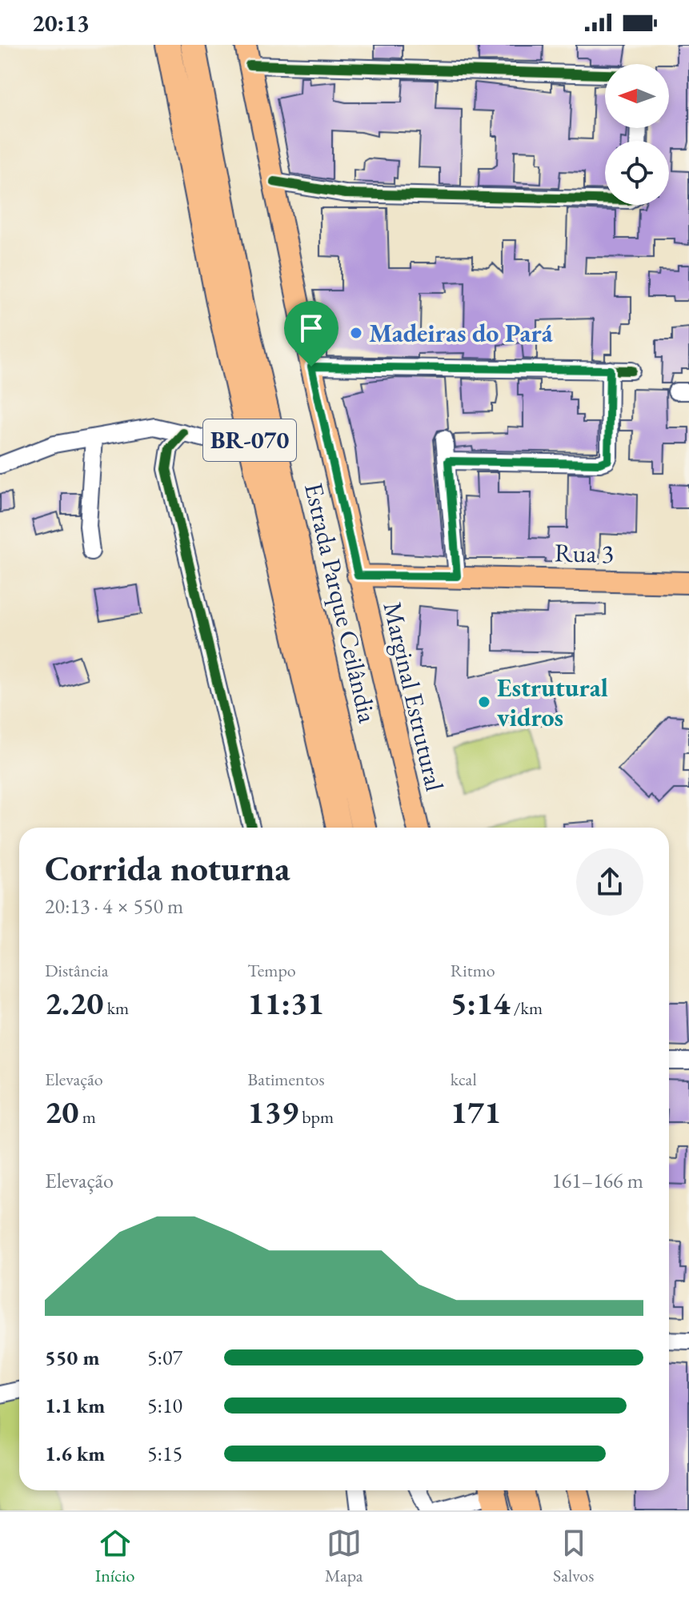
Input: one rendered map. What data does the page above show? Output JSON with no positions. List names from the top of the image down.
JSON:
{
  "streets": {
    "highway": ["BR-070", "Estrada Parque Ceilândia"],
    "main road": ["Rua 3", "Marginal Estrutural"]
  },
  "crossings": [
    ["Rua 3", "Marginal Estrutural"]
  ],
  "places": ["Madeiras do Pará", "Estrutural vidros"],
  "north": "left",
  "page": {
    "status": "20:13",
    "heading": ["Corrida noturna", "20:13 · 4 × 550 m"],
    "stats": [
      ["Distância", "2.20 km"],
      ["Tempo", "11:31"],
      ["Ritmo", "5:14 /km"],
      ["Elevação", "20 m"],
      ["Batimentos", "139 bpm"],
      ["kcal", "171"]
    ],
    "chart": ["Elevação", "161–166 m"],
    "list": [
      {
        "name": "550 m",
        "note": "5:07"
      },
      {
        "name": "1.1 km",
        "note": "5:10"
      },
      {
        "name": "1.6 km",
        "note": "5:15"
      }
    ],
    "tabs": ["Início", "Mapa", "Salvos"]
  }
}
